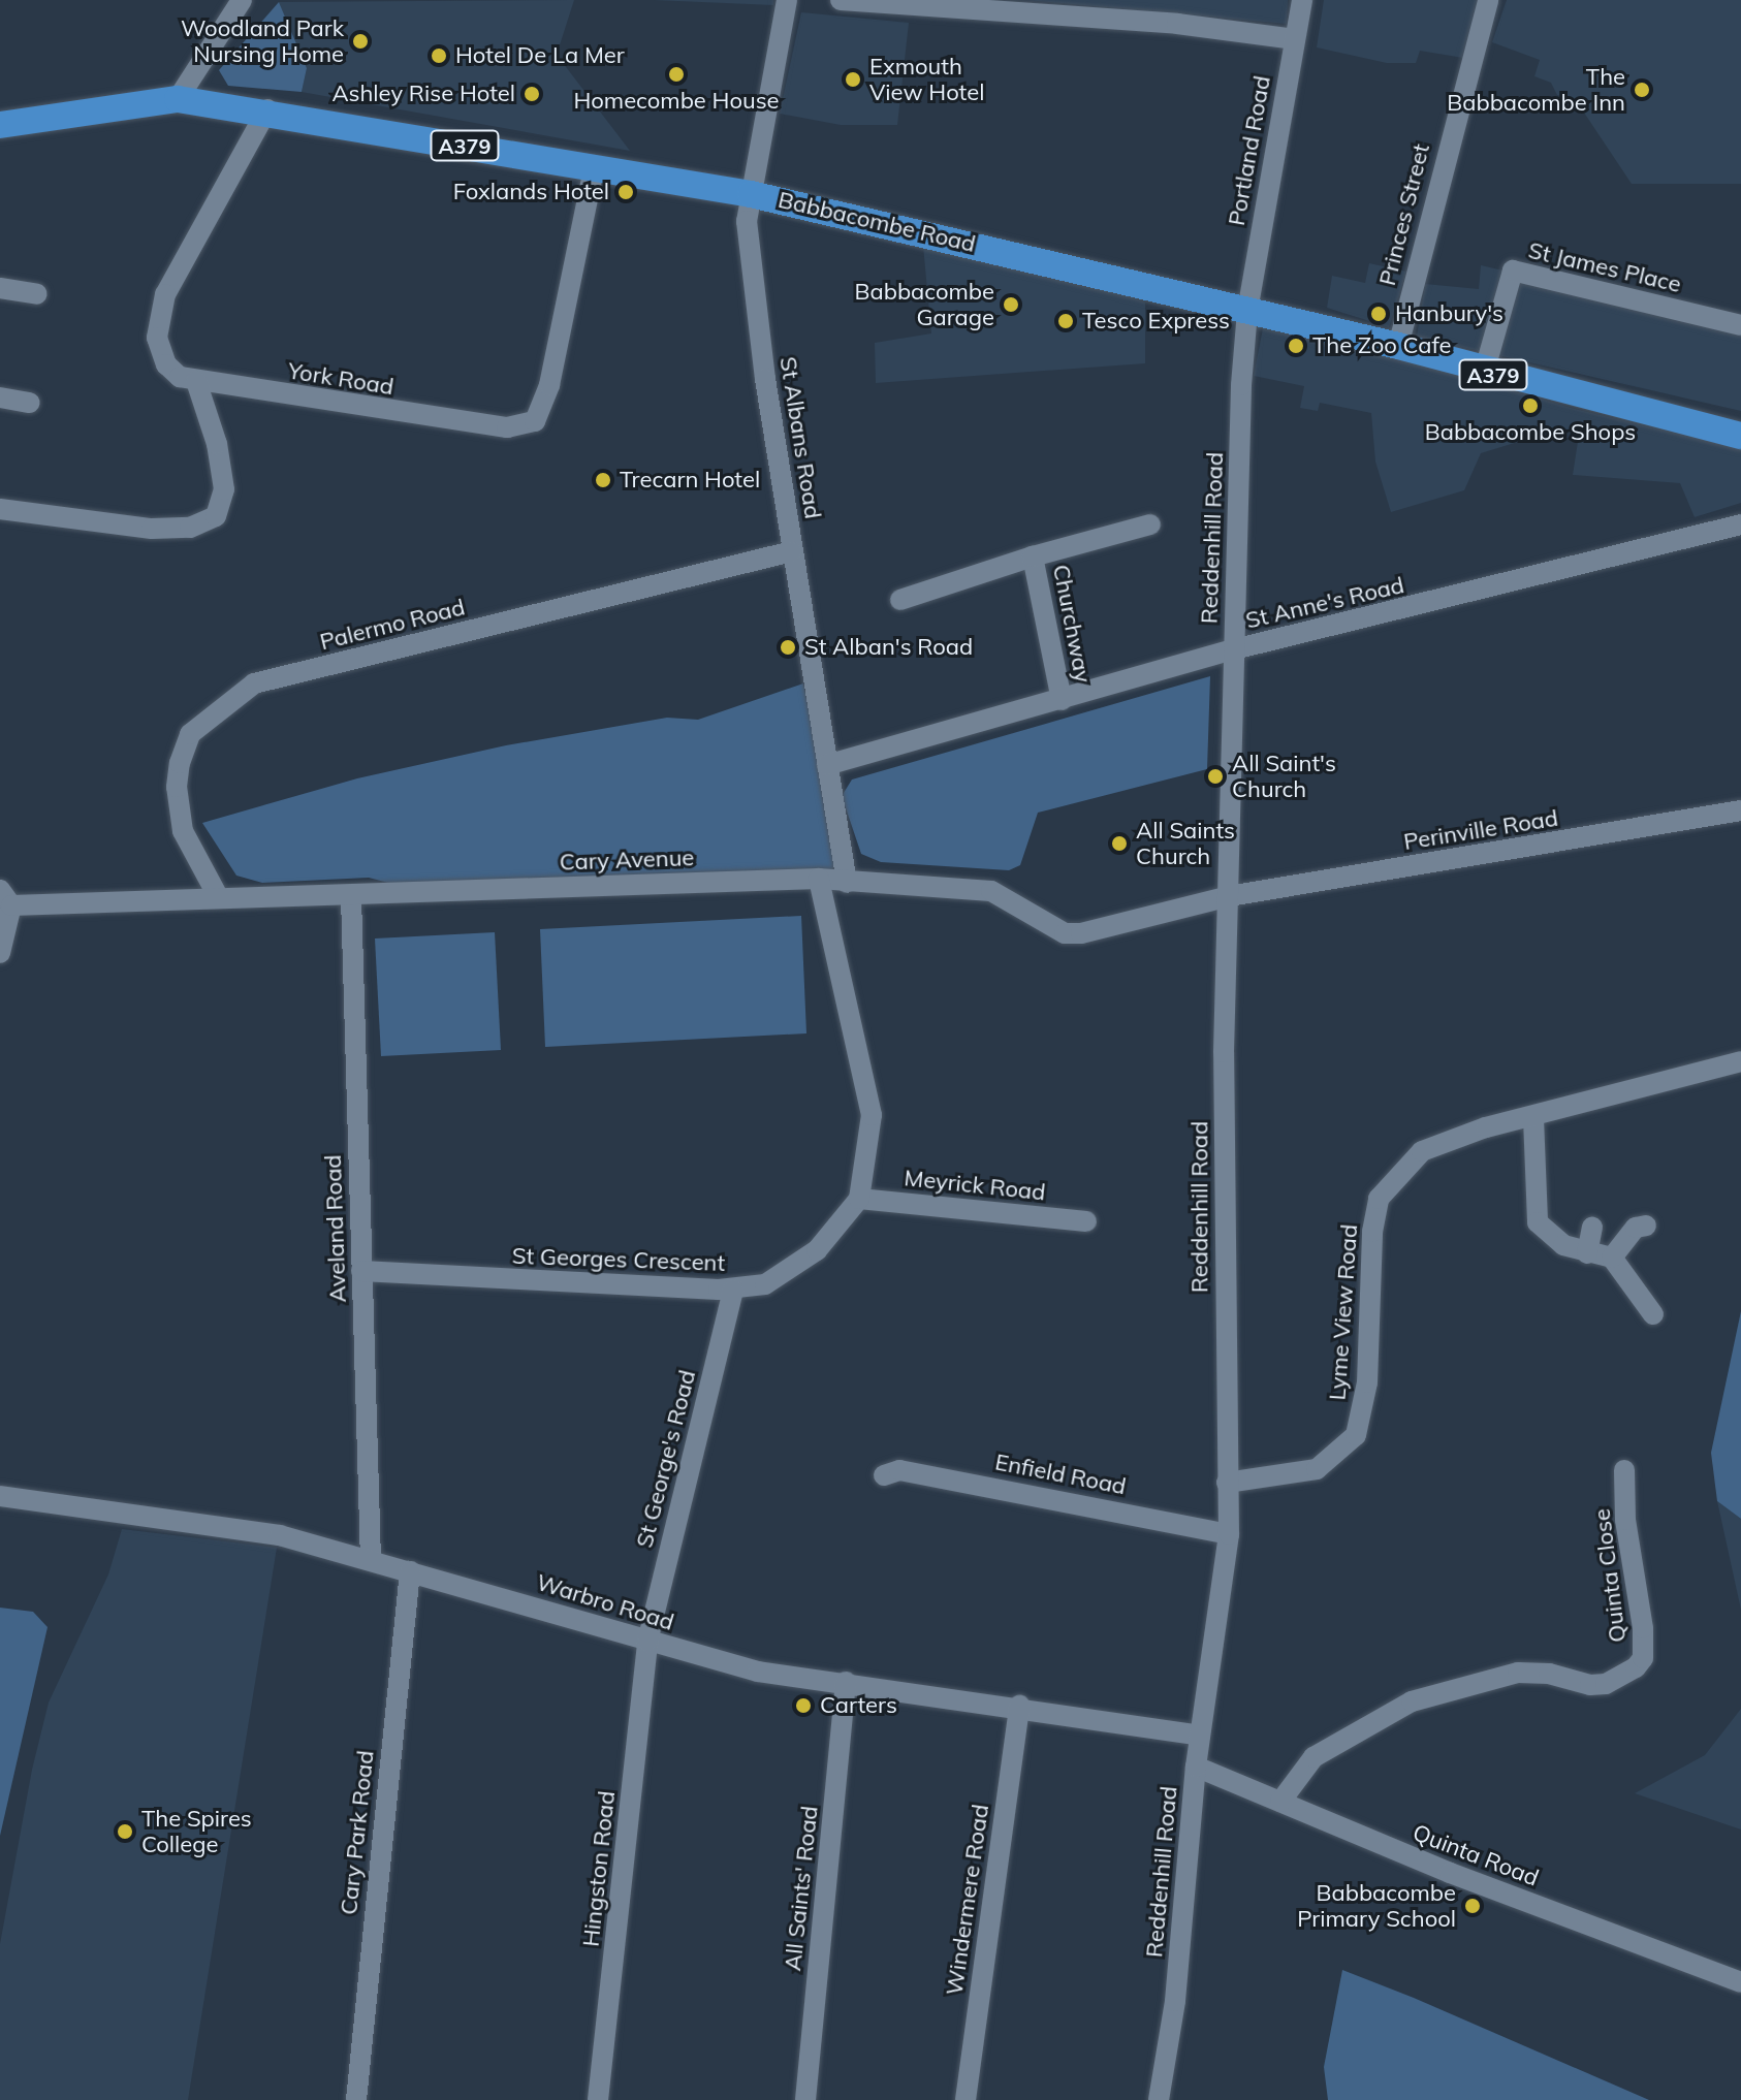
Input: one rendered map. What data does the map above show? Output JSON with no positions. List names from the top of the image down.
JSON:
{
  "streets": {
    "main road": ["A379", "Babbacombe Road"],
    "street": [
      "Portland Road",
      "Princes Street",
      "St James Place",
      "York Road",
      "St Albans Road",
      "Reddenhill Road",
      "St Anne's Road",
      "Churchway",
      "Palermo Road",
      "Perinville Road",
      "Cary Avenue",
      "Meyrick Road",
      "Aveland Road",
      "St Georges Crescent",
      "Lyme View Road",
      "St George's Road",
      "Enfield Road",
      "Quinta Close",
      "Warbro Road",
      "Cary Park Road",
      "Quinta Road",
      "Hingston Road",
      "All Saints' Road",
      "Windermere Road"
    ]
  },
  "crossings": [
    ["Portland Road", "Babbacombe Road"],
    ["Portland Road", "Reddenhill Road"],
    ["Princes Street", "Babbacombe Road"],
    ["Babbacombe Road", "St James Place"],
    ["Babbacombe Road", "York Road"],
    ["Babbacombe Road", "St Albans Road"],
    ["Babbacombe Road", "Reddenhill Road"],
    ["St Albans Road", "St Anne's Road"],
    ["St Albans Road", "Palermo Road"],
    ["St Albans Road", "Cary Avenue"],
    ["Reddenhill Road", "St Anne's Road"],
    ["Reddenhill Road", "Perinville Road"],
    ["Reddenhill Road", "Cary Avenue"],
    ["Reddenhill Road", "Lyme View Road"],
    ["Reddenhill Road", "Enfield Road"],
    ["Reddenhill Road", "Warbro Road"],
    ["Reddenhill Road", "Quinta Road"],
    ["St Anne's Road", "Churchway"],
    ["Palermo Road", "Cary Avenue"],
    ["Perinville Road", "Cary Avenue"],
    ["Cary Avenue", "Aveland Road"],
    ["Meyrick Road", "St Georges Crescent"],
    ["Aveland Road", "St Georges Crescent"],
    ["Aveland Road", "Warbro Road"],
    ["St Georges Crescent", "St George's Road"],
    ["St George's Road", "Warbro Road"],
    ["St George's Road", "Hingston Road"],
    ["Quinta Close", "Quinta Road"],
    ["Warbro Road", "Cary Park Road"],
    ["Warbro Road", "Hingston Road"],
    ["Warbro Road", "All Saints' Road"],
    ["Warbro Road", "Windermere Road"]
  ],
  "places": [
    "Woodland Park Nursing Home",
    "Hotel De La Mer",
    "Homecombe House",
    "Exmouth View Hotel",
    "The Babbacombe Inn",
    "Ashley Rise Hotel",
    "Foxlands Hotel",
    "Babbacombe Garage",
    "Hanbury's",
    "Tesco Express",
    "The Zoo Cafe",
    "Babbacombe Shops",
    "Trecarn Hotel",
    "St Alban's Road",
    "All Saint's Church",
    "All Saints Church",
    "Carters",
    "The Spires College",
    "Babbacombe Primary School"
  ]
}
